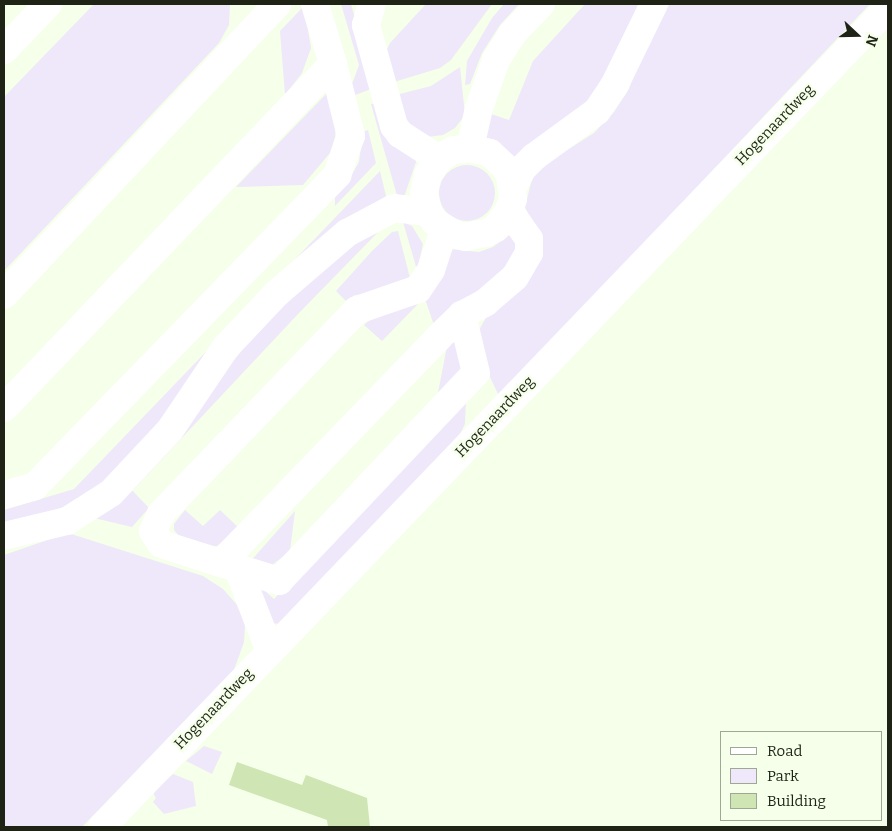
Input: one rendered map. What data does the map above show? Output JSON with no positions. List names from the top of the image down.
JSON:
{
  "streets": {
    "main road": ["Hogenaardweg"]
  },
  "legend": ["Road", "Park", "Building"],
  "north": "right"
}
